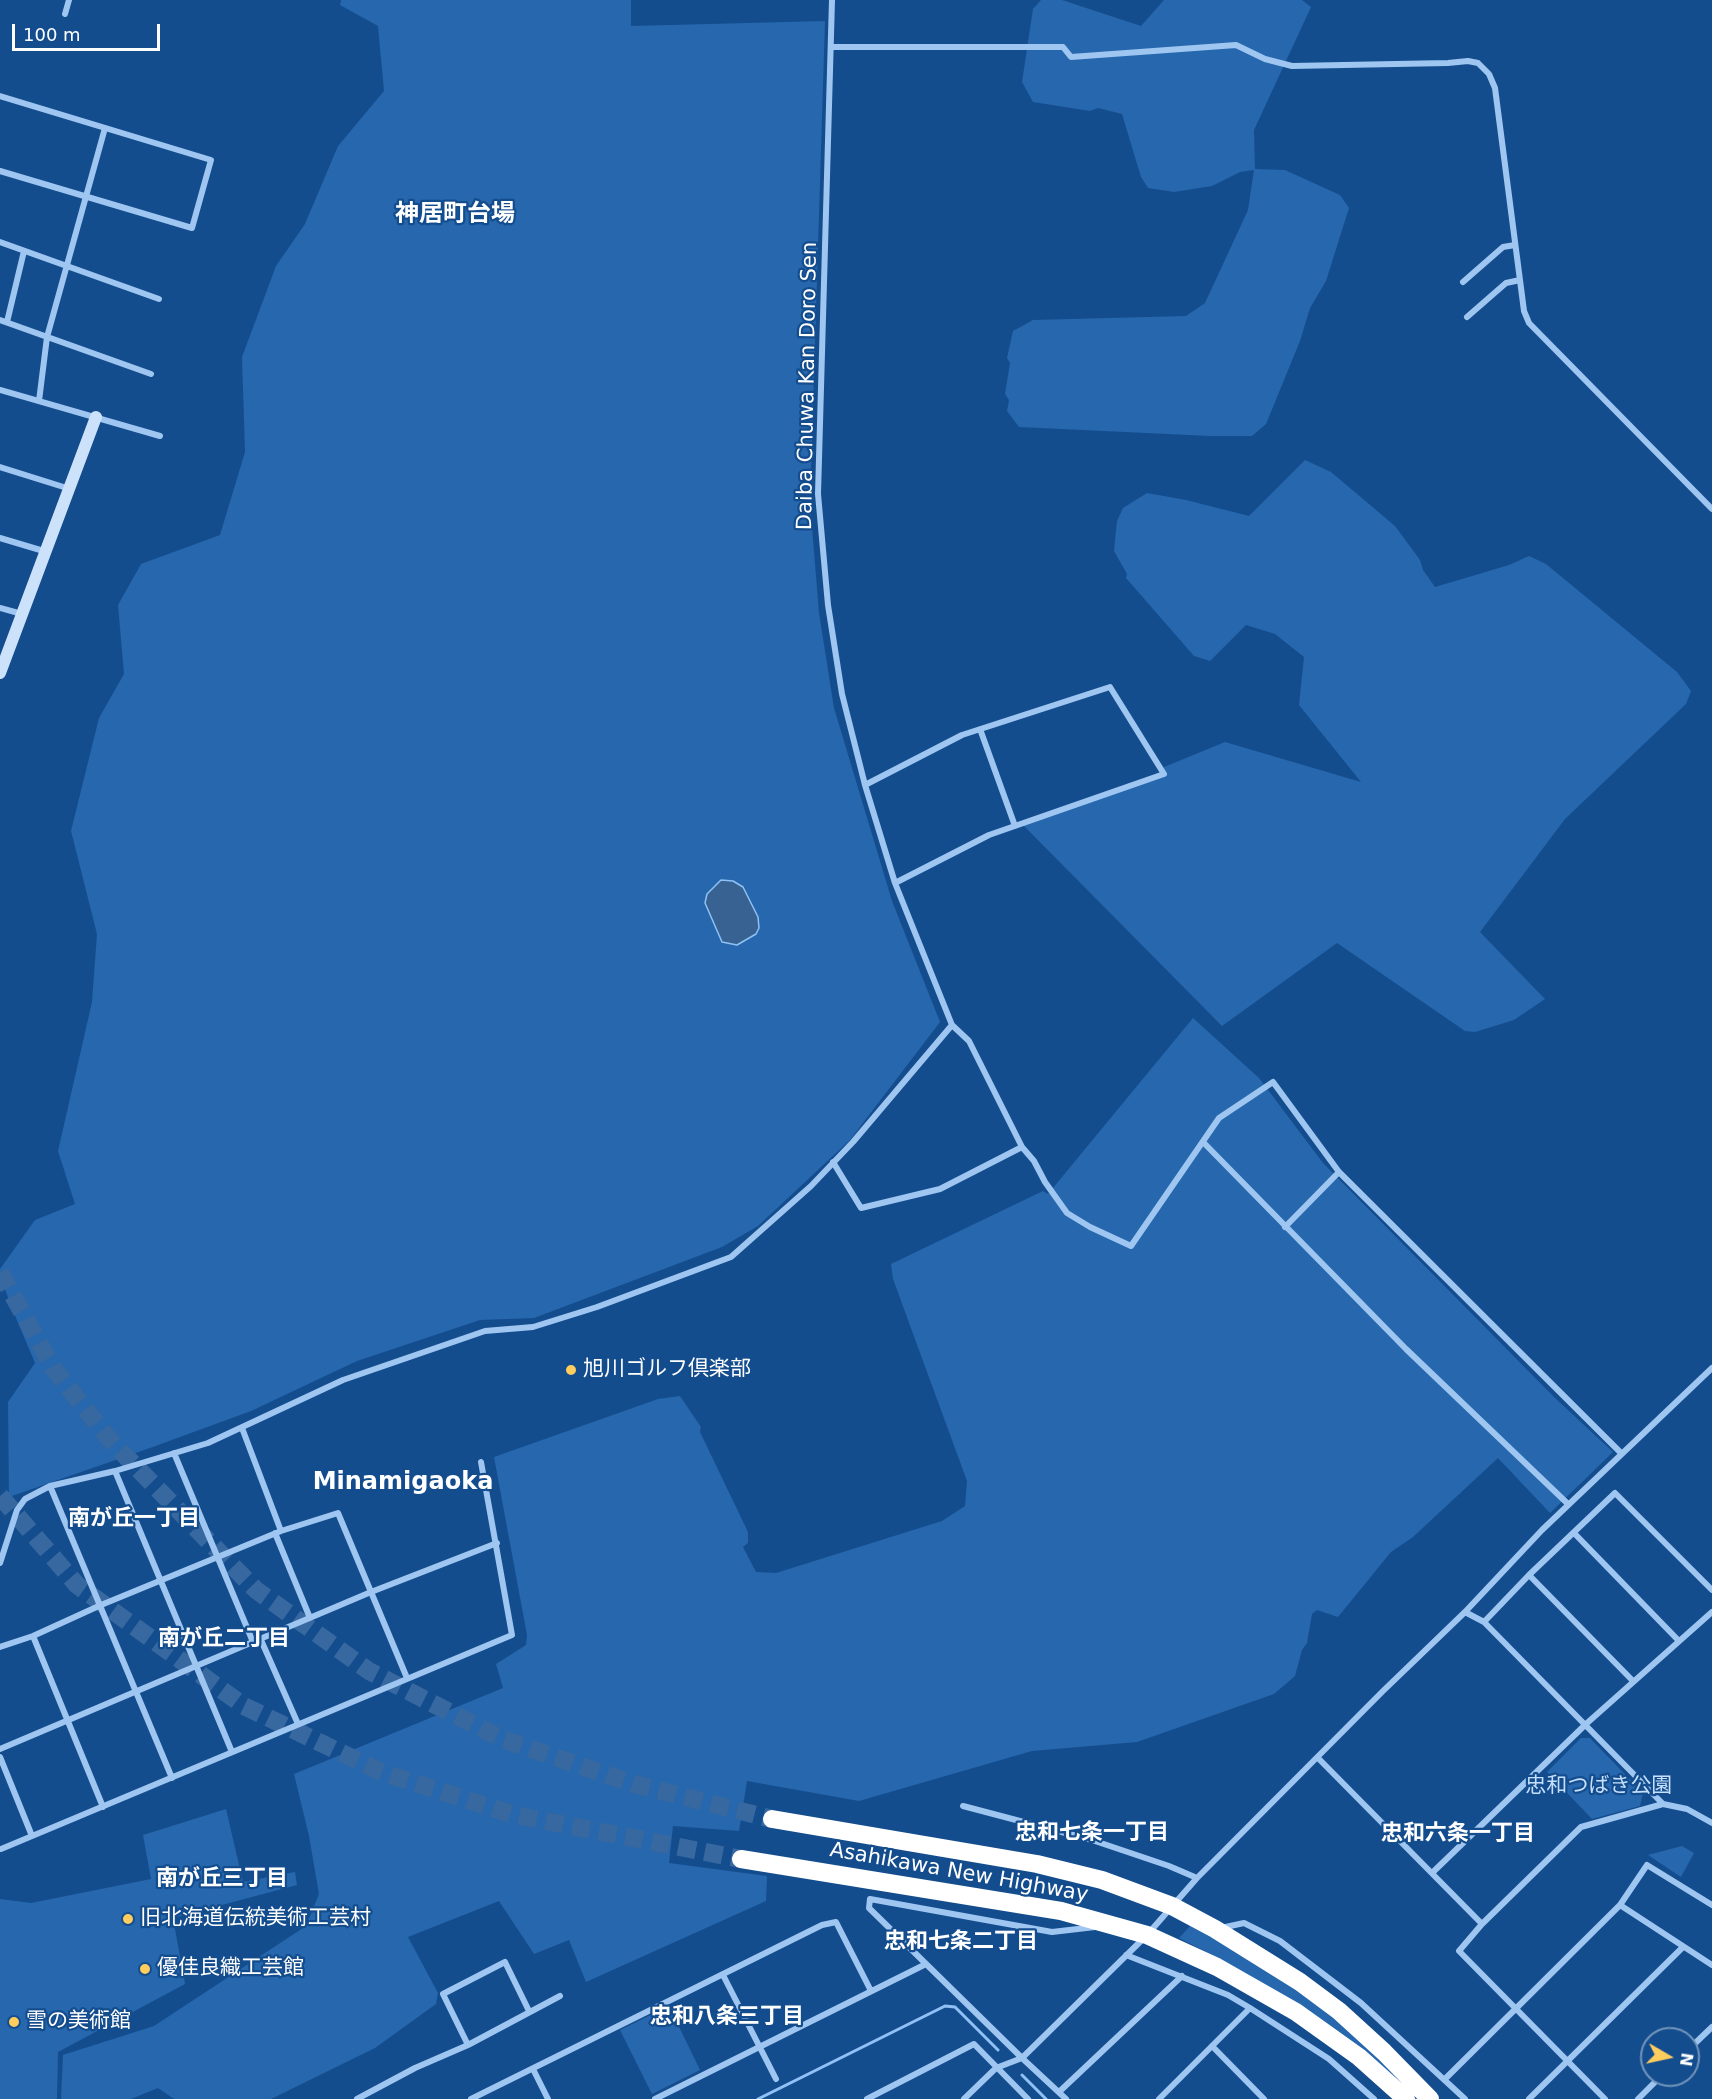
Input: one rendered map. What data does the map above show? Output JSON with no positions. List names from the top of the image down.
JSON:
{
  "streets": {
    "highway": ["Asahikawa New Highway"],
    "street": ["Daiba Chuwa Kan Doro Sen"]
  },
  "districts": [
    "神居町台場",
    "Minamigaoka",
    "南が丘一丁目",
    "南が丘二丁目",
    "忠和七条一丁目",
    "忠和六条一丁目",
    "南が丘三丁目",
    "忠和七条二丁目",
    "忠和八条三丁目"
  ],
  "parks": ["忠和つばき公園"],
  "places": [
    "旭川ゴルフ倶楽部",
    "旧北海道伝統美術工芸村",
    "優佳良織工芸館",
    "雪の美術館"
  ],
  "scale_bar": "100 m",
  "north": "right"
}
